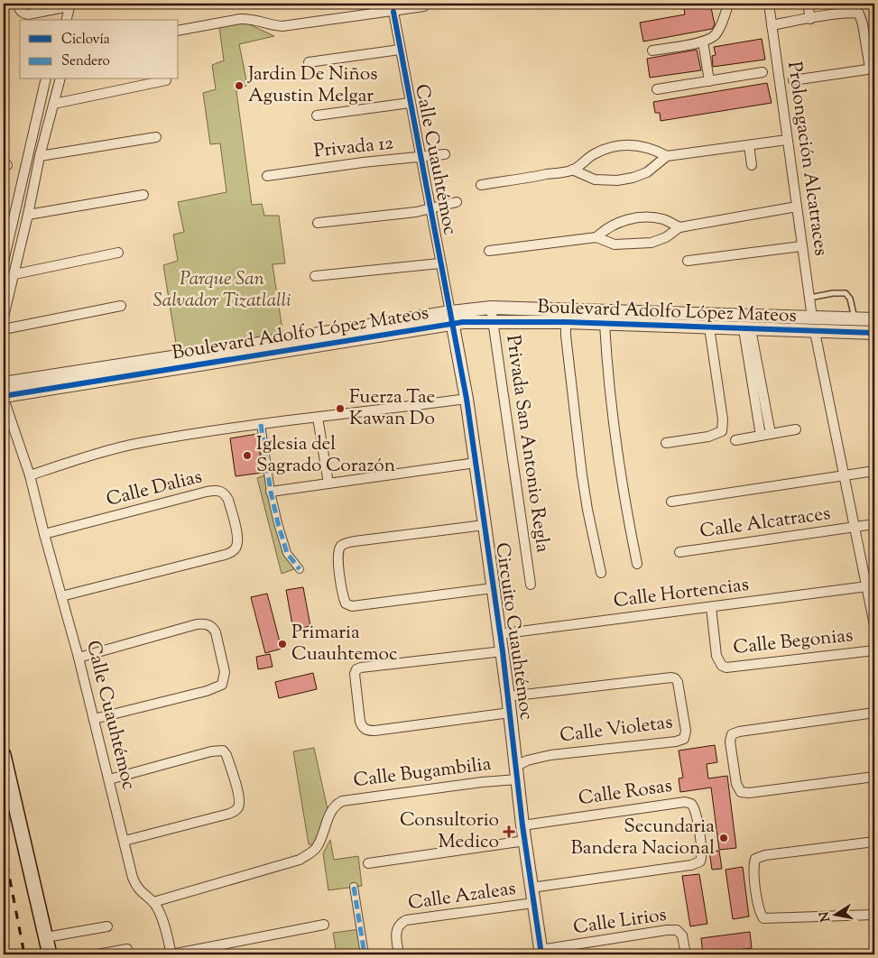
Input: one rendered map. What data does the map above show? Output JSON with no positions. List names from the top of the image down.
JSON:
{
  "streets": {
    "street": [
      "Privada 12",
      "Prolongación Alcatraces",
      "Calle Cuauhtémoc",
      "Boulevard Adolfo López Mateos",
      "Privada San Antonio Regla",
      "Calle Dalias",
      "Calle Alcatraces",
      "Calle Hortencias",
      "Circuito Cuauhtémoc",
      "Calle Begonias",
      "Calle Violetas",
      "Calle Bugambilia",
      "Calle Rosas",
      "Calle Azaleas",
      "Calle Lirios"
    ]
  },
  "crossings": [
    ["Privada 12", "Calle Cuauhtémoc"],
    ["Prolongación Alcatraces", "Boulevard Adolfo López Mateos"],
    ["Calle Cuauhtémoc", "Boulevard Adolfo López Mateos"],
    ["Calle Cuauhtémoc", "Calle Dalias"],
    ["Calle Cuauhtémoc", "Circuito Cuauhtémoc"],
    ["Calle Cuauhtémoc", "Calle Bugambilia"],
    ["Boulevard Adolfo López Mateos", "Privada San Antonio Regla"],
    ["Boulevard Adolfo López Mateos", "Calle Alcatraces"],
    ["Boulevard Adolfo López Mateos", "Circuito Cuauhtémoc"],
    ["Calle Alcatraces", "Calle Hortencias"],
    ["Calle Hortencias", "Circuito Cuauhtémoc"],
    ["Calle Hortencias", "Calle Begonias"],
    ["Circuito Cuauhtémoc", "Calle Violetas"],
    ["Circuito Cuauhtémoc", "Calle Bugambilia"],
    ["Circuito Cuauhtémoc", "Calle Rosas"],
    ["Circuito Cuauhtémoc", "Calle Azaleas"],
    ["Circuito Cuauhtémoc", "Calle Lirios"],
    ["Calle Violetas", "Calle Bugambilia"]
  ],
  "parks": ["Parque San Salvador Tizatlalli"],
  "places": {
    "other": [
      "Jardin De Niños Agustin Melgar",
      "Fuerza Tae Kawan Do",
      "Iglesia del Sagrado Corazón",
      "Primaria Cuauhtemoc",
      "Secundaria Bandera Nacional"
    ],
    "health": ["Consultorio Medico"]
  },
  "legend": ["Ciclovía", "Sendero"],
  "north": "left"
}
